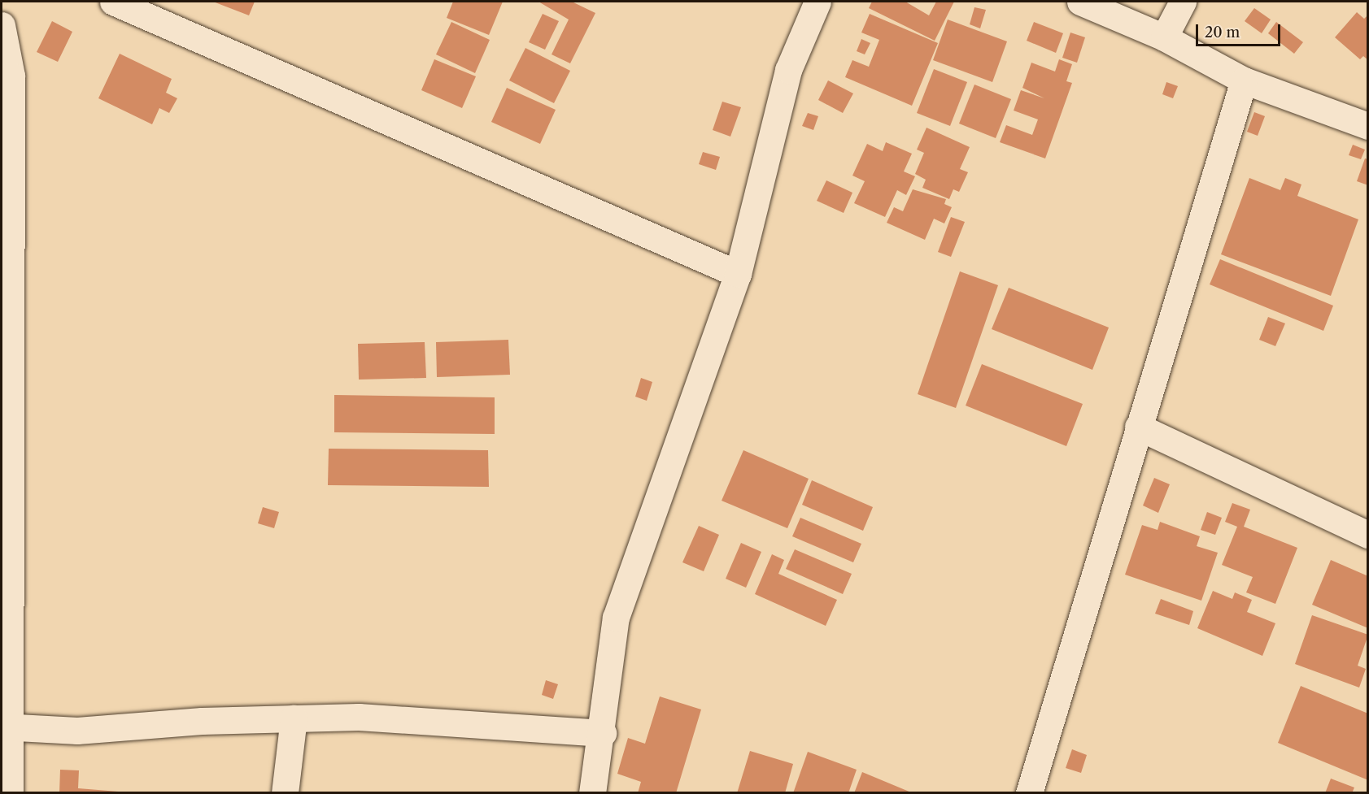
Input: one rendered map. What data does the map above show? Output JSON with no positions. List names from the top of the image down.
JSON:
{
  "scale_bar": "20 m"
}
